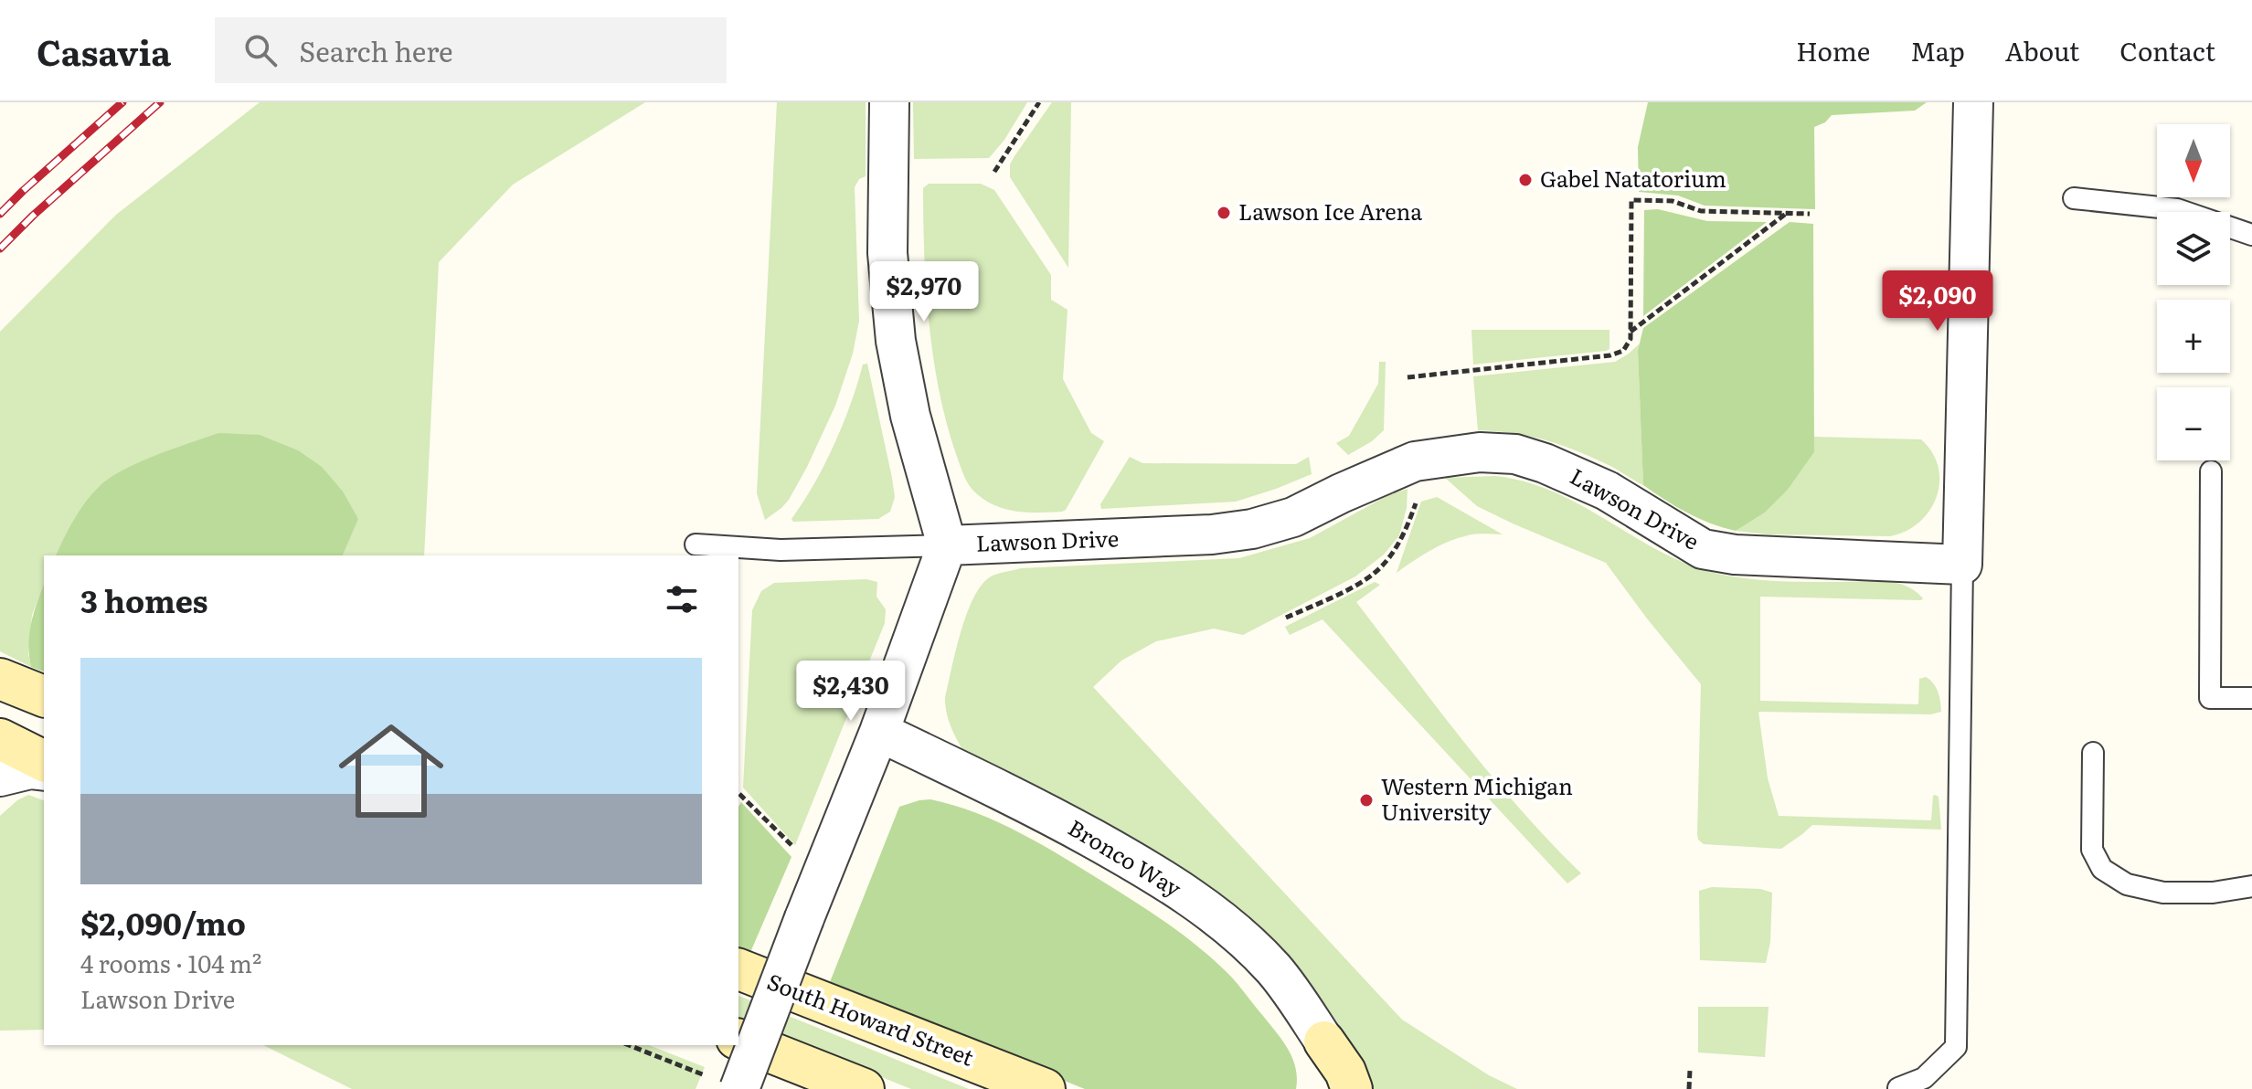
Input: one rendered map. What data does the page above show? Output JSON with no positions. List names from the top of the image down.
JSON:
{
  "streets": {
    "street": ["Lawson Drive", "Bronco Way", "South Howard Street"]
  },
  "crossings": [
    ["Lawson Drive", "Bronco Way"]
  ],
  "places": ["Gabel Natatorium", "Lawson Ice Arena", "Western Michigan University"],
  "north": "bottom",
  "page": {
    "header": "Casavia",
    "search": "Search here",
    "nav": [
      "Home",
      "Map",
      "About",
      "Contact"
    ],
    "map_buttons": ["+", "−"],
    "price": ["$2,970", "$2,090", "$2,430"],
    "heading": "3 homes",
    "list": [
      {
        "name": "$2,090/mo",
        "note": "4 rooms · 104 m² · Lawson Drive"
      }
    ]
  }
}
